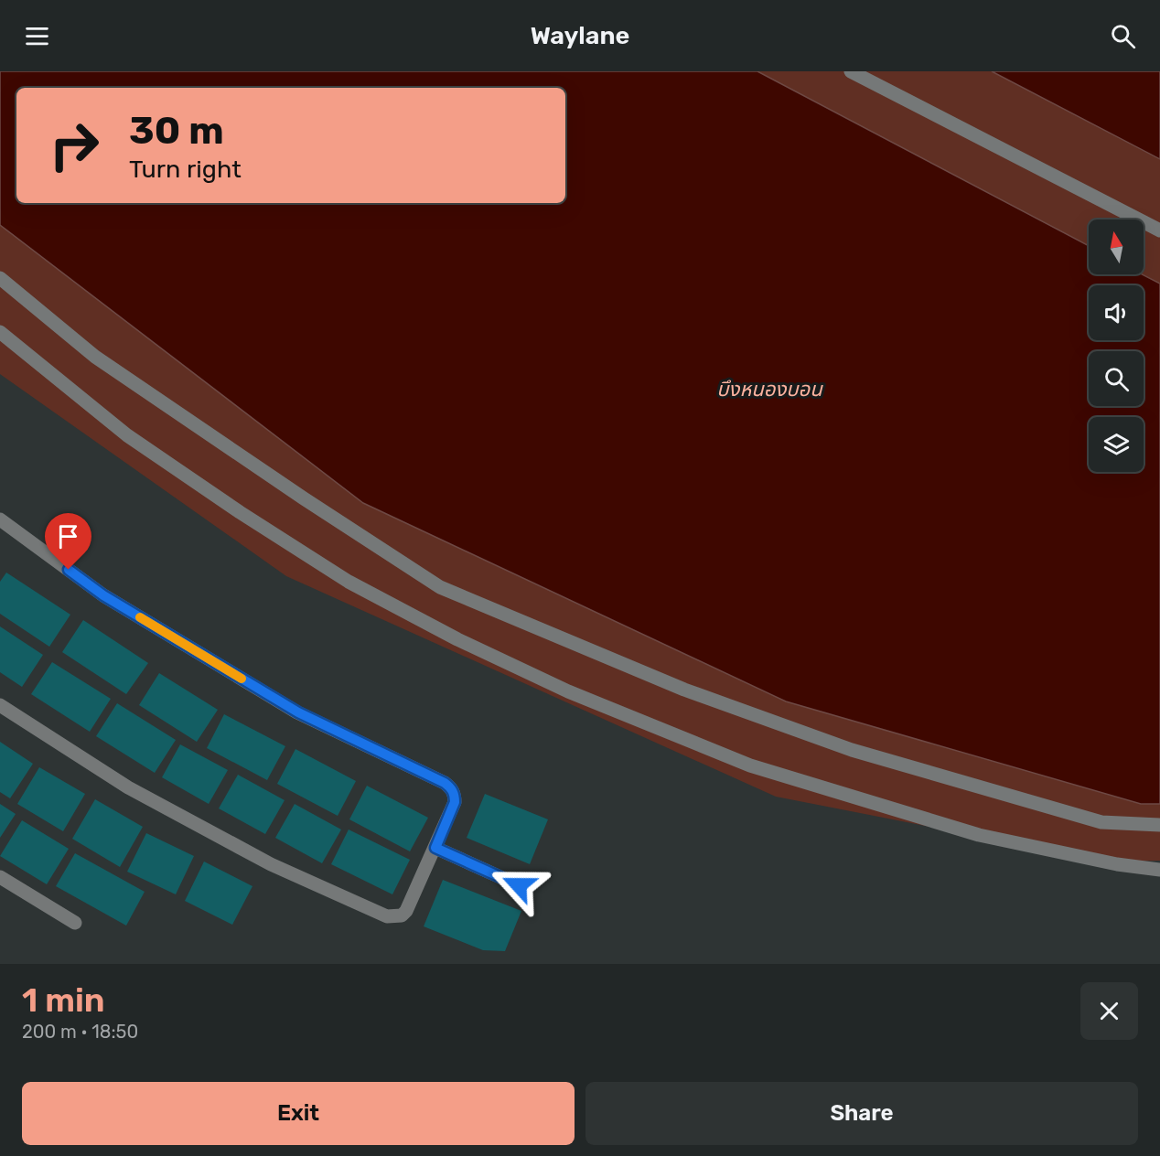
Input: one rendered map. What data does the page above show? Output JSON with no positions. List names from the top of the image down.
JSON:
{
  "water": ["บึงหนองบอน"],
  "north": "top",
  "page": {
    "header": "Waylane",
    "turn": ["30 m", "Turn right"],
    "heading": ["1 min", "200 m · 18:50"],
    "buttons": ["Exit", "Share"]
  }
}
